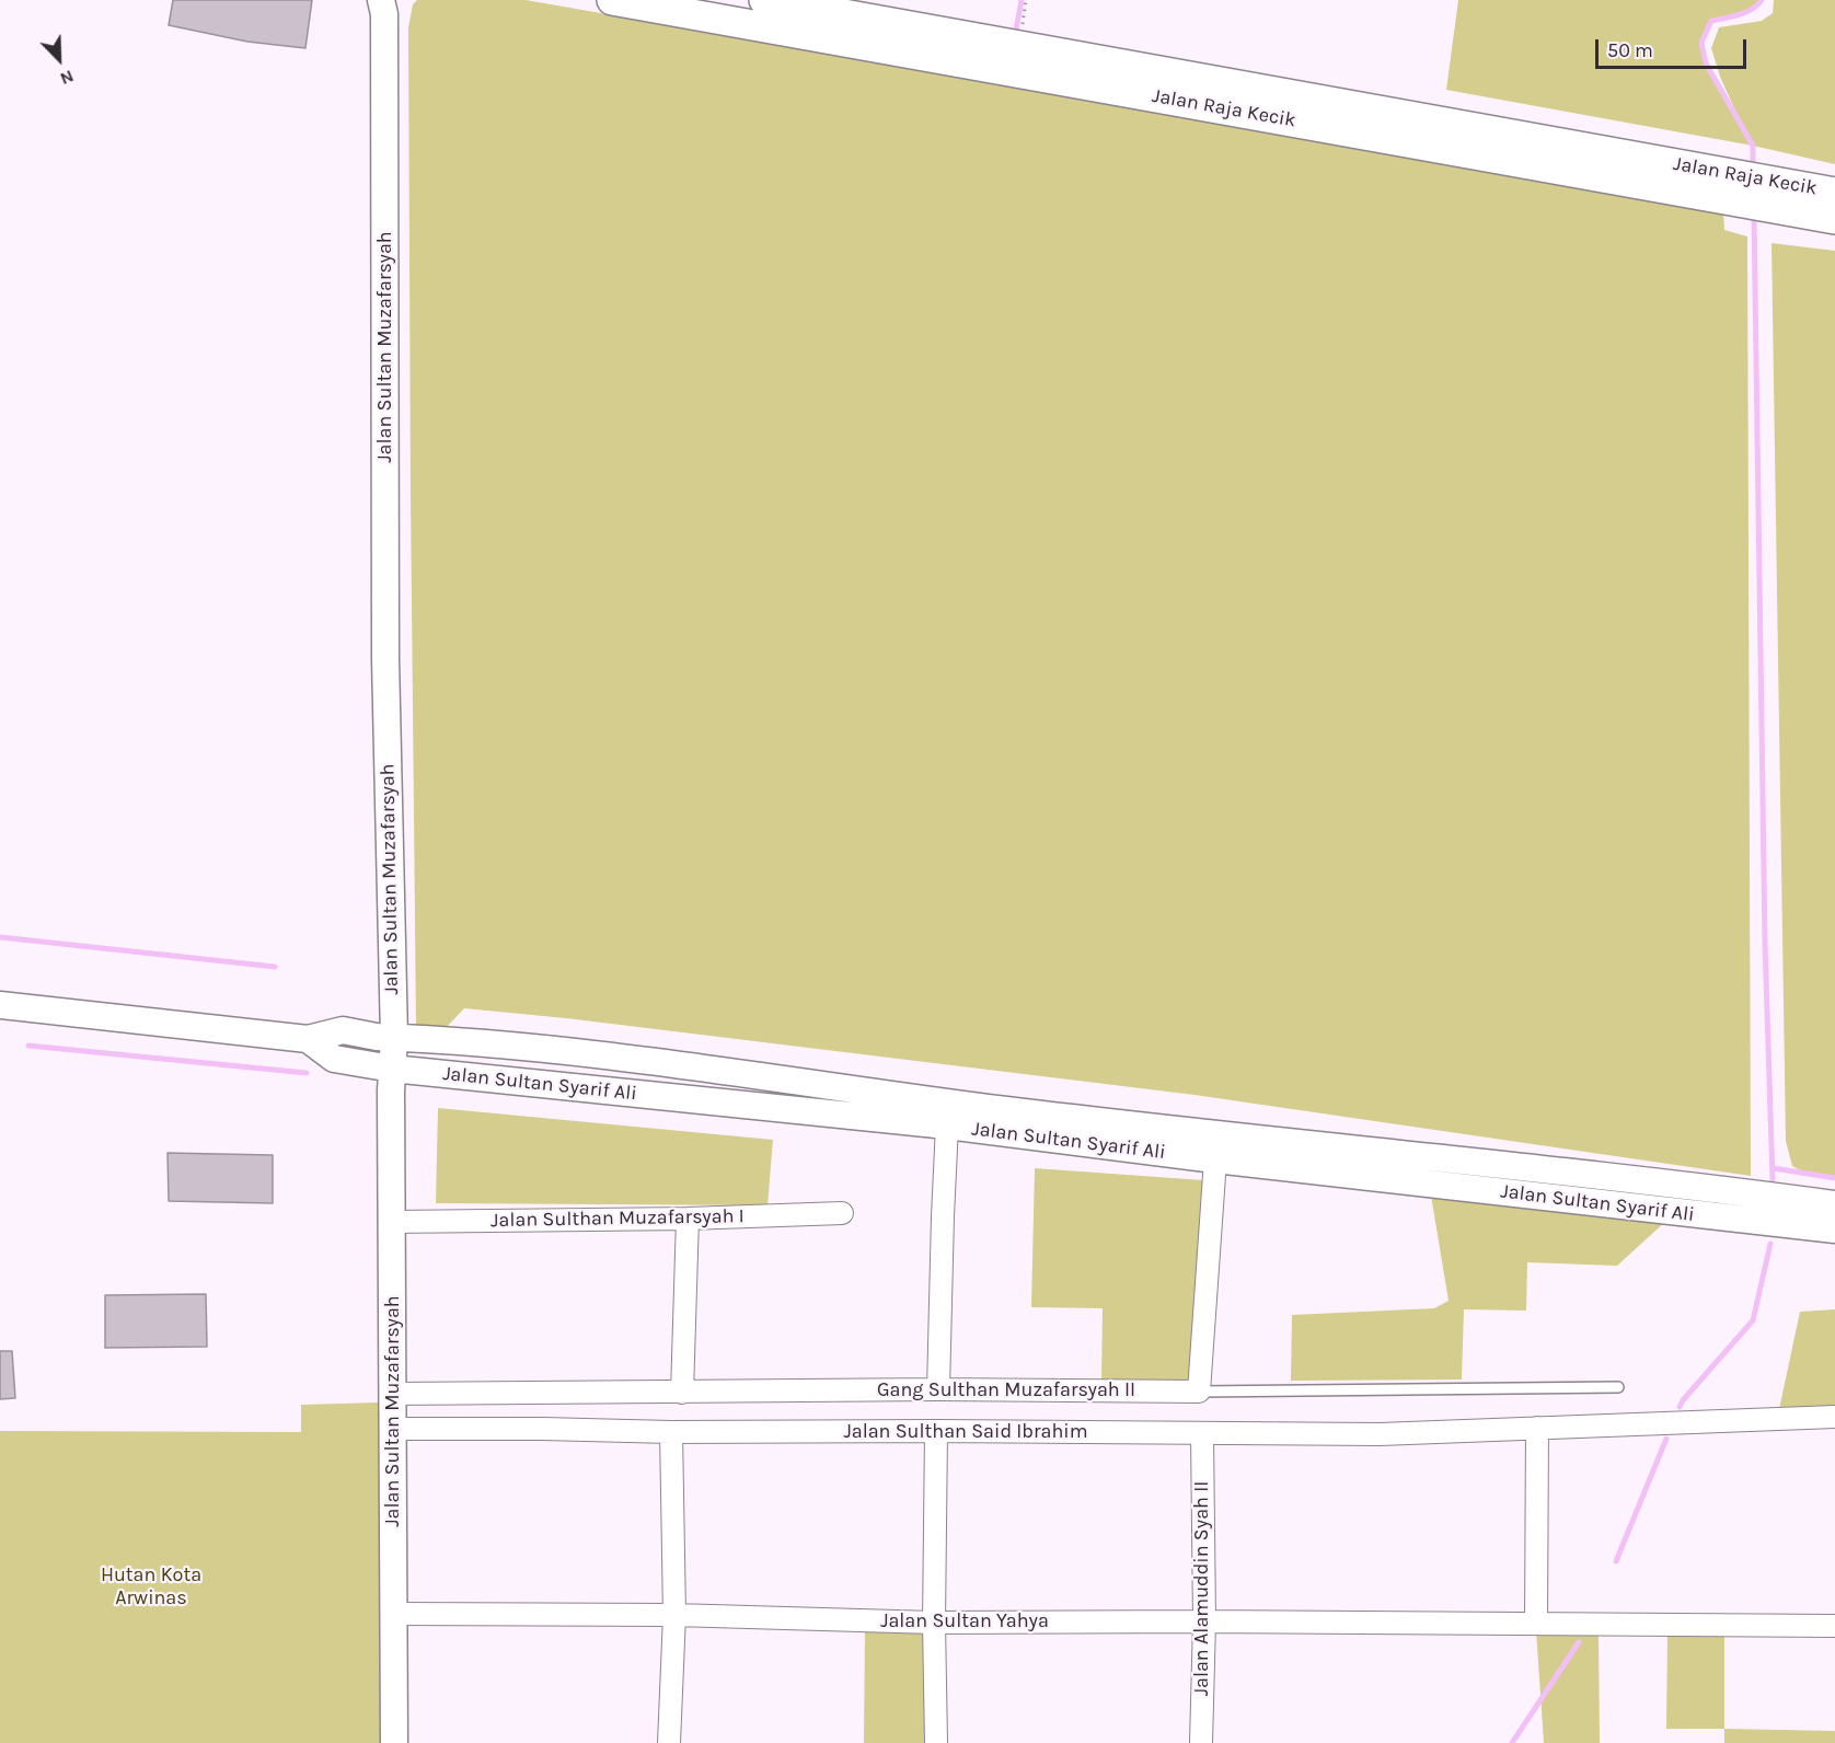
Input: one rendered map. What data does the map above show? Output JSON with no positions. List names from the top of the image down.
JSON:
{
  "streets": {
    "main road": ["Jalan Raja Kecik"],
    "street": [
      "Jalan Sultan Muzafarsyah",
      "Jalan Sultan Syarif Ali",
      "Jalan Sulthan Muzafarsyah I",
      "Gang Sulthan Muzafarsyah II",
      "Jalan Sulthan Said Ibrahim",
      "Jalan Alamuddin Syah II",
      "Jalan Sultan Yahya"
    ]
  },
  "crossings": [
    ["Jalan Sultan Muzafarsyah", "Jalan Sultan Syarif Ali"],
    ["Jalan Sultan Muzafarsyah", "Jalan Sulthan Muzafarsyah I"],
    ["Jalan Sultan Muzafarsyah", "Gang Sulthan Muzafarsyah II"],
    ["Jalan Sultan Muzafarsyah", "Jalan Sulthan Said Ibrahim"],
    ["Jalan Sultan Muzafarsyah", "Jalan Sultan Yahya"],
    ["Jalan Sulthan Said Ibrahim", "Jalan Alamuddin Syah II"],
    ["Jalan Alamuddin Syah II", "Jalan Sultan Yahya"]
  ],
  "parks": ["Hutan Kota Arwinas"],
  "scale_bar": "50 m",
  "north": "bottom right"
}
